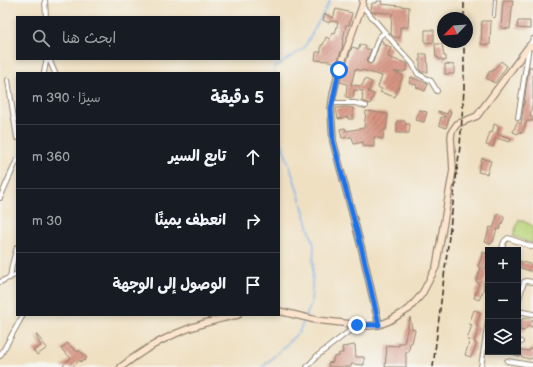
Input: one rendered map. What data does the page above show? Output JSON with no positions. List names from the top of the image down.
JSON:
{
  "north": "bottom left",
  "page": {
    "search": "ابحث هنا",
    "heading": ["5 دقيقة", "سيرًا · 390 m"],
    "list": [
      ["تابع السير", "360 m"],
      ["انعطف يمينًا", "30 m"],
      "الوصول إلى الوجهة"
    ],
    "map_buttons": ["+", "−"]
  }
}
